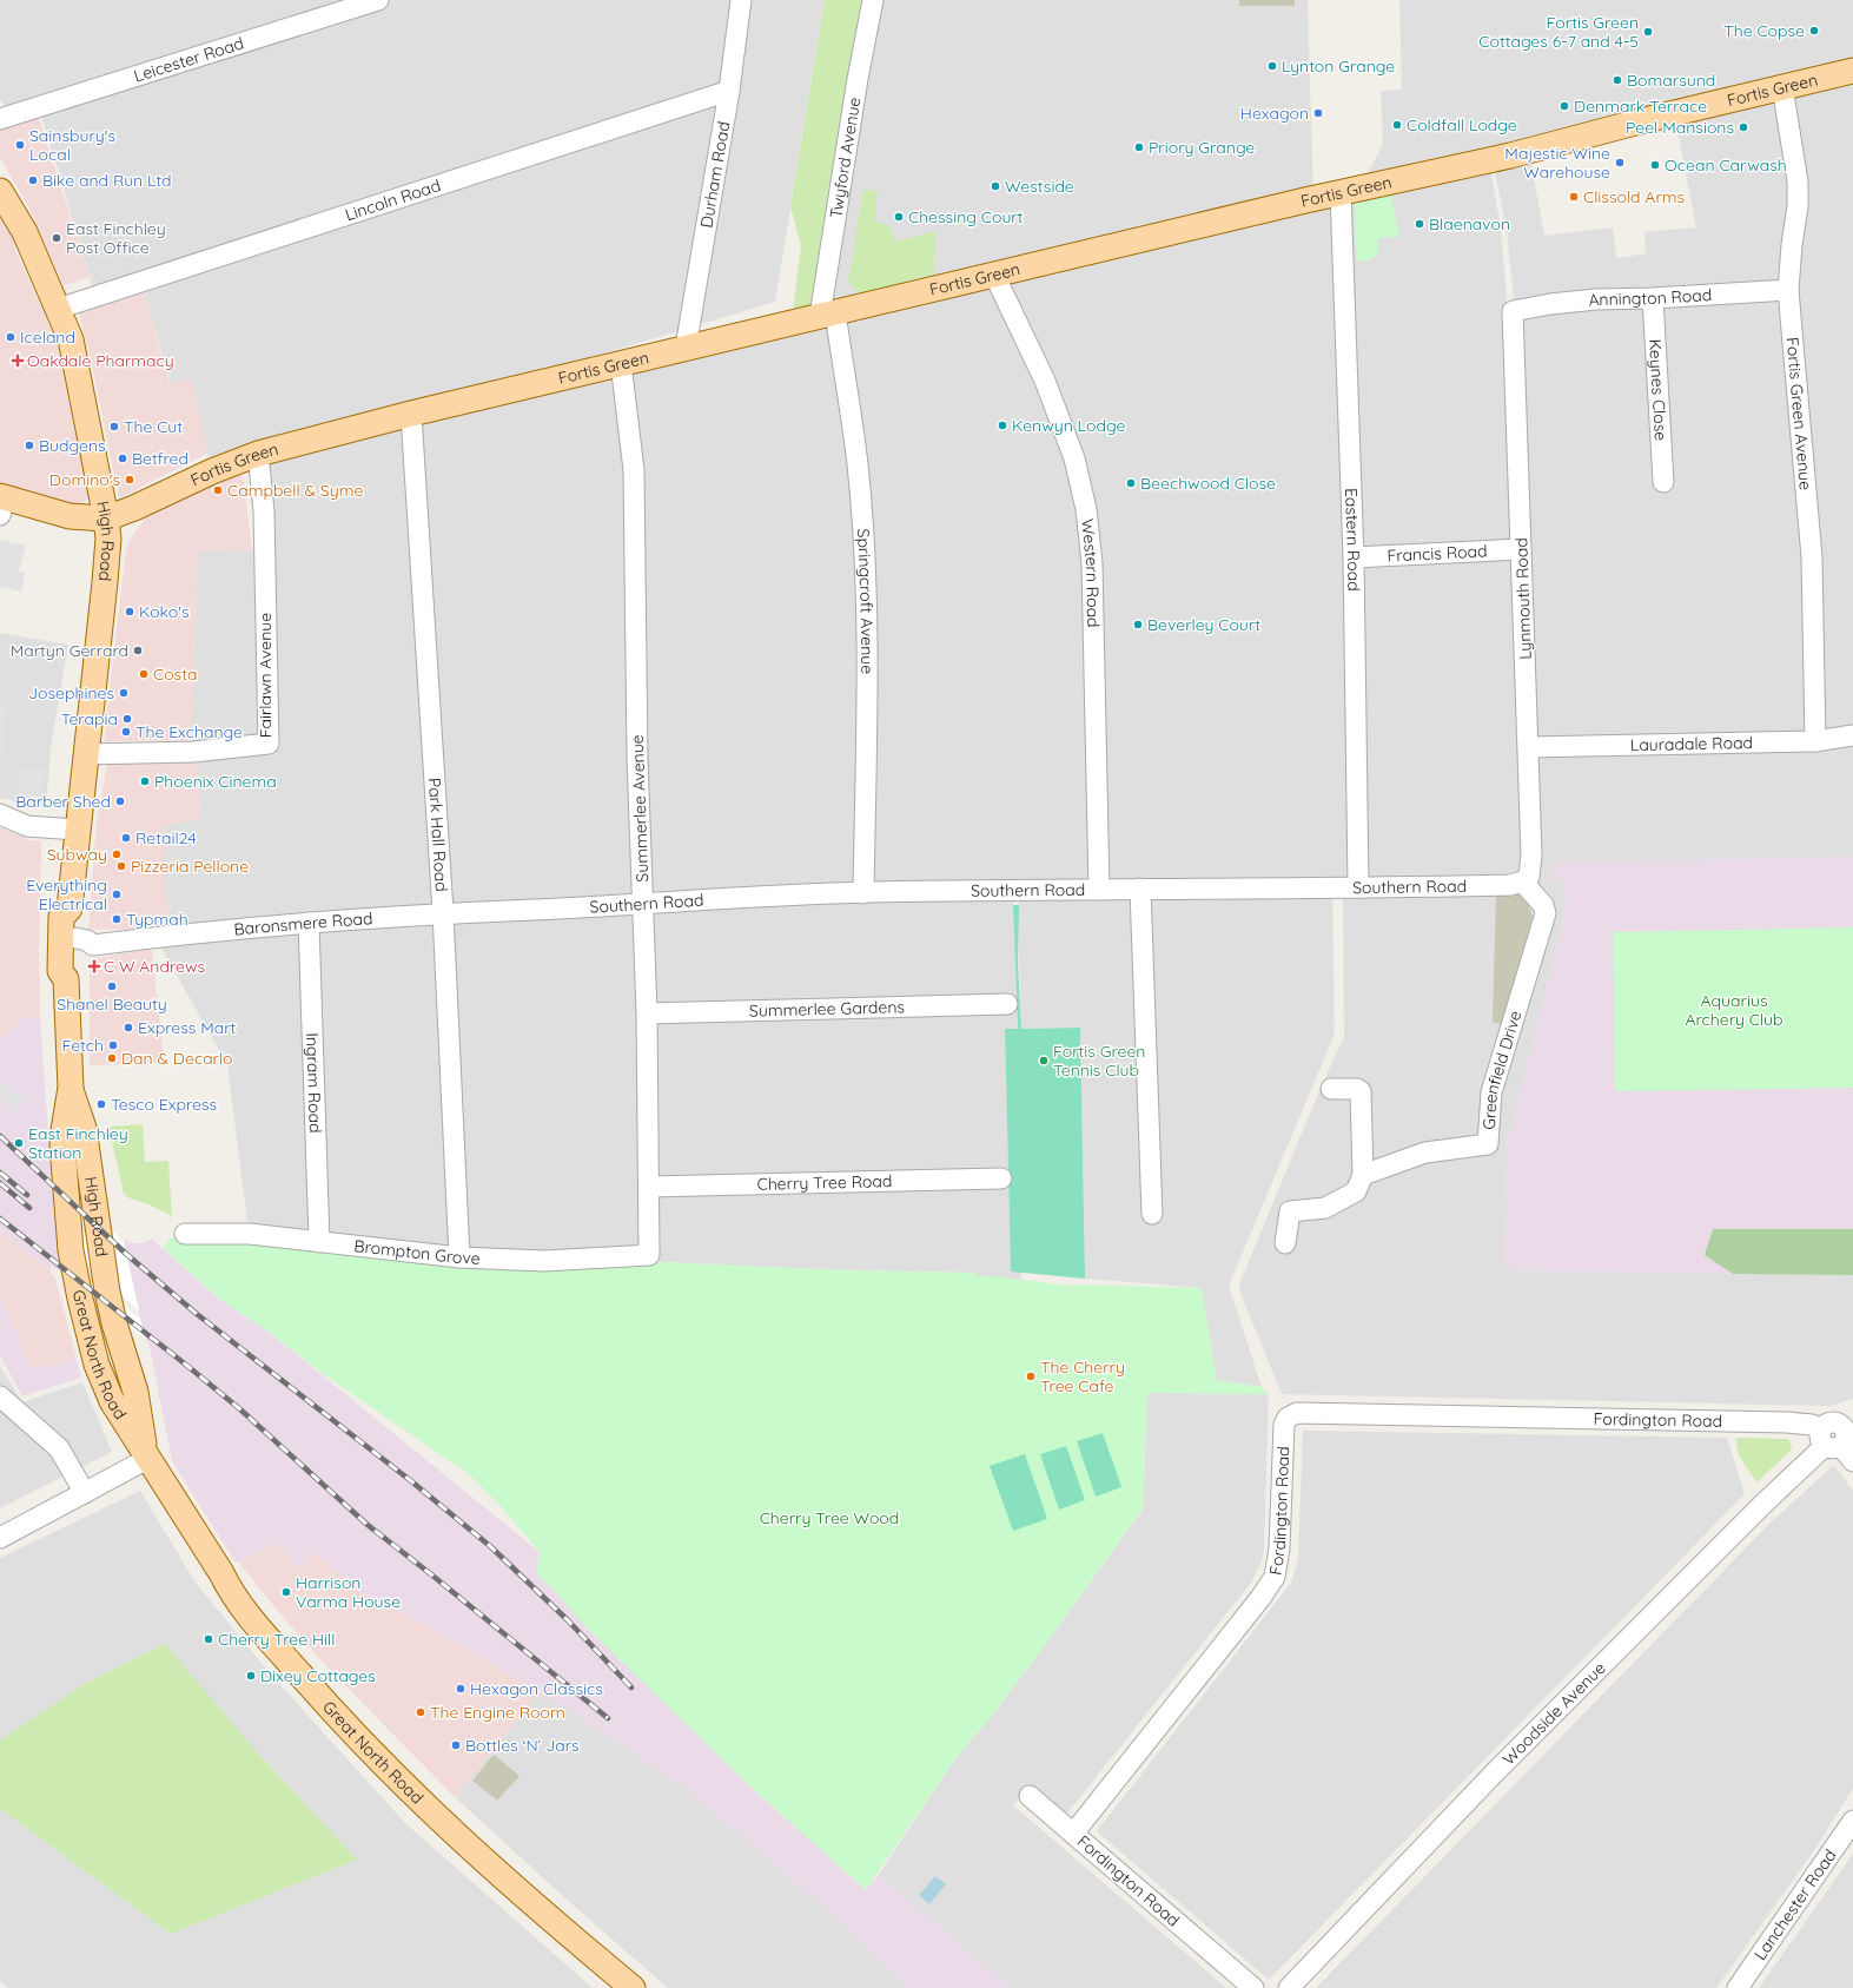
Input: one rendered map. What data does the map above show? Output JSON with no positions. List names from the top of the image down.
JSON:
{
  "streets": {
    "main road": ["Fortis Green", "High Road", "Great North Road"],
    "street": [
      "Leicester Road",
      "Twyford Avenue",
      "Durham Road",
      "Lincoln Road",
      "Annington Road",
      "Keynes Close",
      "Fortis Green Avenue",
      "Eastern Road",
      "Francis Road",
      "Western Road",
      "Lynmouth Road",
      "Springcroft Avenue",
      "Fairlawn Avenue",
      "Lauradale Road",
      "Summerlee Avenue",
      "Park Hall Road",
      "Southern Road",
      "Baronsmere Road",
      "Summerlee Gardens",
      "Greenfield Drive",
      "Ingram Road",
      "Cherry Tree Road",
      "Brompton Grove",
      "Fordington Road",
      "Woodside Avenue",
      "Lanchester Road"
    ]
  },
  "crossings": [
    ["Fortis Green", "Twyford Avenue"],
    ["Fortis Green", "Durham Road"],
    ["Fortis Green", "Fortis Green Avenue"],
    ["Fortis Green", "Eastern Road"],
    ["Fortis Green", "High Road"],
    ["Fortis Green", "Western Road"],
    ["Fortis Green", "Springcroft Avenue"],
    ["Fortis Green", "Fairlawn Avenue"],
    ["Fortis Green", "Summerlee Avenue"],
    ["Fortis Green", "Park Hall Road"],
    ["Twyford Avenue", "Springcroft Avenue"],
    ["Durham Road", "Lincoln Road"],
    ["Lincoln Road", "High Road"],
    ["Annington Road", "Keynes Close"],
    ["Annington Road", "Fortis Green Avenue"],
    ["Annington Road", "Lynmouth Road"],
    ["Fortis Green Avenue", "Lauradale Road"],
    ["Eastern Road", "Francis Road"],
    ["Eastern Road", "Southern Road"],
    ["High Road", "Fairlawn Avenue"],
    ["High Road", "Baronsmere Road"],
    ["High Road", "Great North Road"],
    ["Francis Road", "Lynmouth Road"],
    ["Western Road", "Southern Road"],
    ["Lynmouth Road", "Lauradale Road"],
    ["Lynmouth Road", "Southern Road"],
    ["Lynmouth Road", "Greenfield Drive"],
    ["Springcroft Avenue", "Southern Road"],
    ["Summerlee Avenue", "Southern Road"],
    ["Summerlee Avenue", "Summerlee Gardens"],
    ["Summerlee Avenue", "Cherry Tree Road"],
    ["Summerlee Avenue", "Brompton Grove"],
    ["Park Hall Road", "Baronsmere Road"],
    ["Park Hall Road", "Brompton Grove"],
    ["Southern Road", "Baronsmere Road"],
    ["Southern Road", "Greenfield Drive"],
    ["Baronsmere Road", "Ingram Road"],
    ["Ingram Road", "Brompton Grove"],
    ["Fordington Road", "Woodside Avenue"]
  ],
  "parks": ["Aquarius Archery Club", "Cherry Tree Wood"],
  "places": {
    "other": [
      "The Copse",
      "Fortis Green Cottages 6-7 and 4-5",
      "Lynton Grange",
      "Bomarsund",
      "Denmark Terrace",
      "Hexagon",
      "Coldfall Lodge",
      "Peel Mansions",
      "Sainsbury's Local",
      "Priory Grange",
      "Majestic Wine Warehouse",
      "Ocean Carwash",
      "Bike and Run Ltd",
      "Westside",
      "Clissold Arms",
      "Chessing Court",
      "Blaenavon",
      "East Finchley Post Office",
      "Iceland",
      "Kenwyn Lodge",
      "The Cut",
      "Budgens",
      "Betfred",
      "Domino's",
      "Beechwood Close",
      "Campbell & Syme",
      "Koko's",
      "Beverley Court",
      "Martyn Gerrard",
      "Costa",
      "Josephines",
      "Terapia",
      "The Exchange",
      "Phoenix Cinema",
      "Barber Shed",
      "Retail24",
      "Subway",
      "Pizzeria Pellone",
      "Everything Electrical",
      "Typmah",
      "Shanel Beauty",
      "Express Mart",
      "Fetch",
      "Dan & Decarlo",
      "Fortis Green Tennis Club",
      "Tesco Express",
      "East Finchley Station",
      "The Cherry Tree Cafe",
      "Harrison Varma House",
      "Cherry Tree Hill",
      "Dixey Cottages",
      "Hexagon Classics",
      "The Engine Room",
      "Bottles ‘N’ Jars"
    ],
    "health": ["Oakdale Pharmacy", "C W Andrews"]
  }
}
